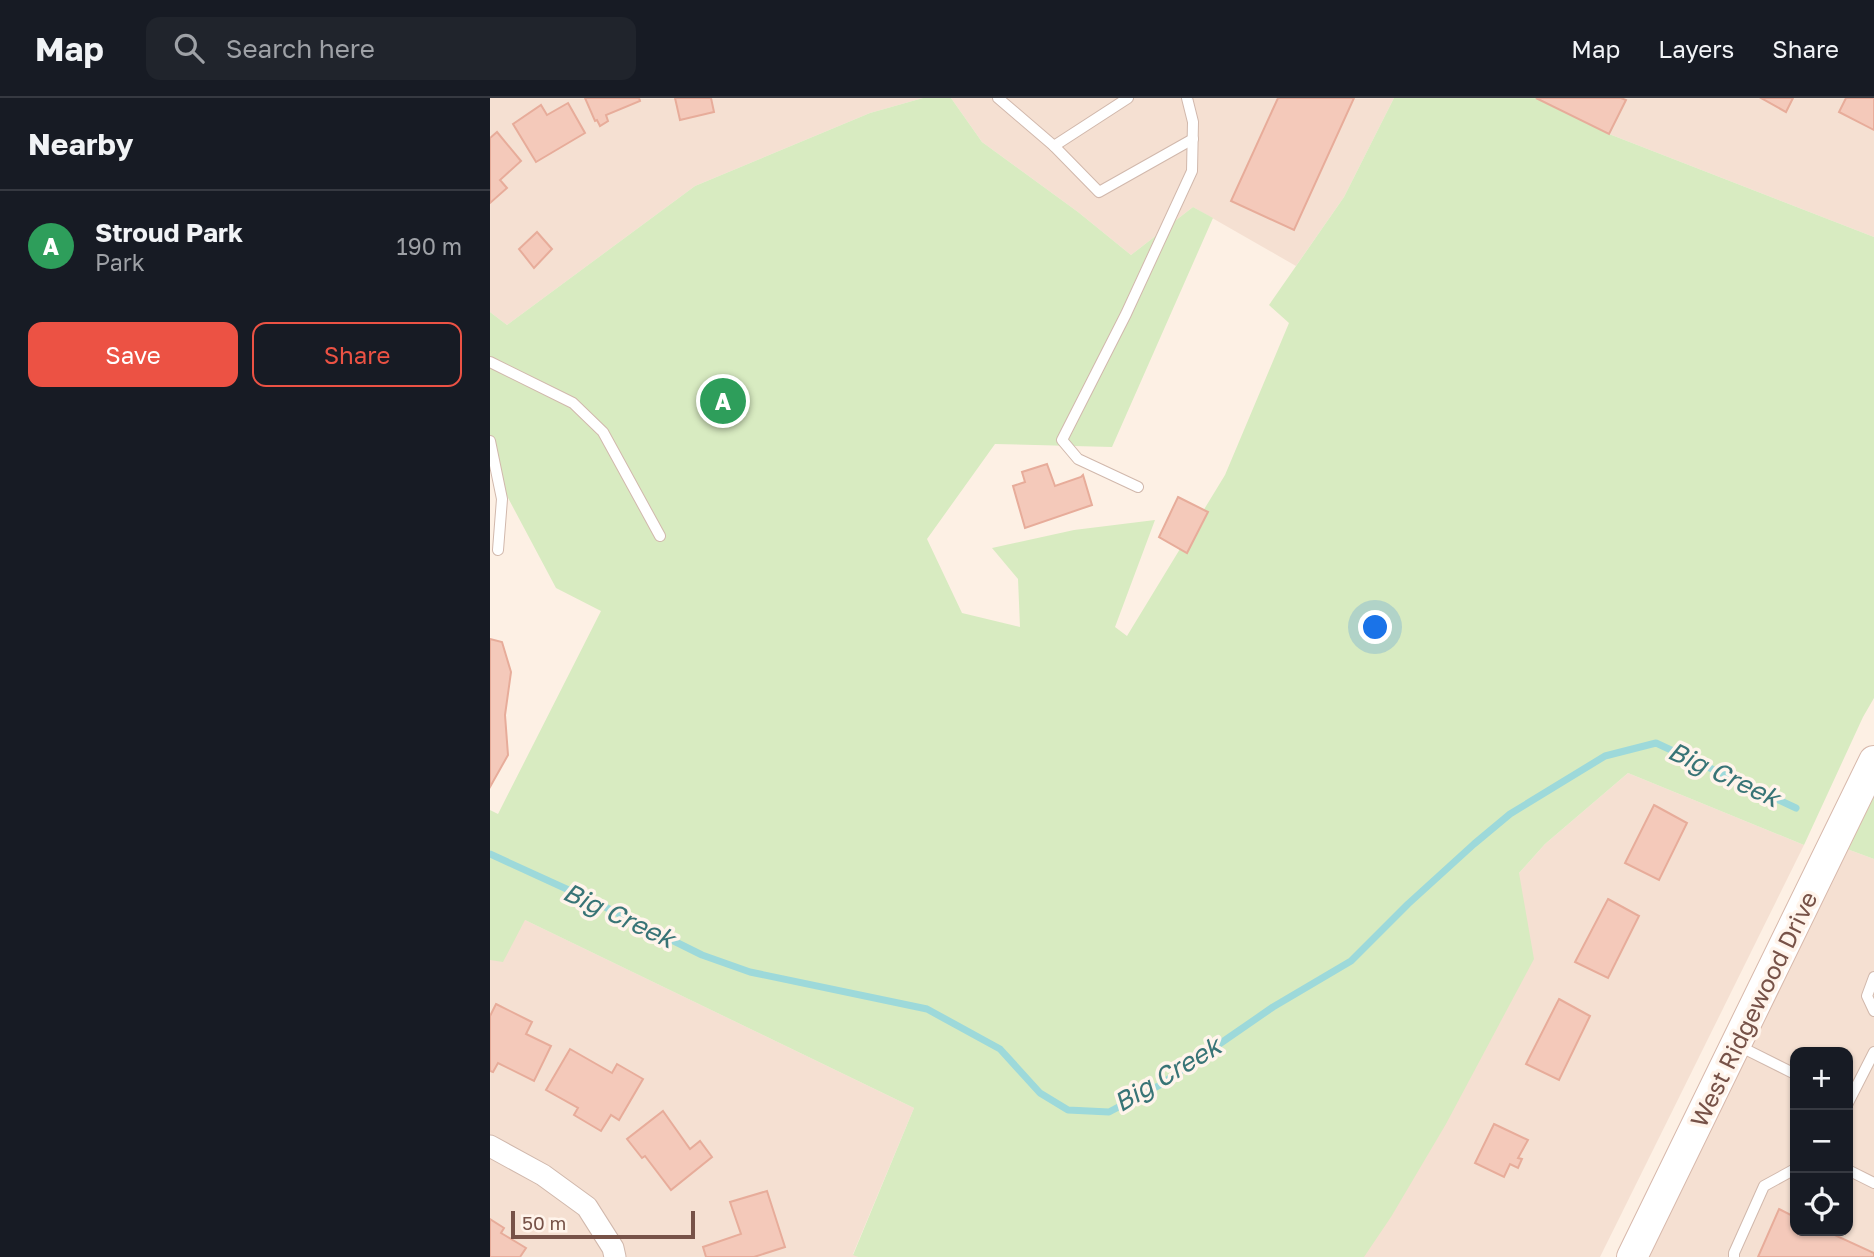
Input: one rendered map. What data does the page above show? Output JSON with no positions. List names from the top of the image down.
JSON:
{
  "streets": {
    "main road": ["West Ridgewood Drive"]
  },
  "water": ["Big Creek"],
  "scale_bar": "50 m",
  "page": {
    "header": "Map",
    "search": "Search here",
    "nav": ["Map", "Layers", "Share"],
    "heading": "Nearby",
    "list": [
      {
        "mark": "A",
        "name": "Stroud Park",
        "note": "Park",
        "value": "190 m"
      }
    ],
    "buttons": ["Save", "Share"],
    "pins": "A",
    "map_buttons": ["+", "−"],
    "scale": "50 m"
  }
}
